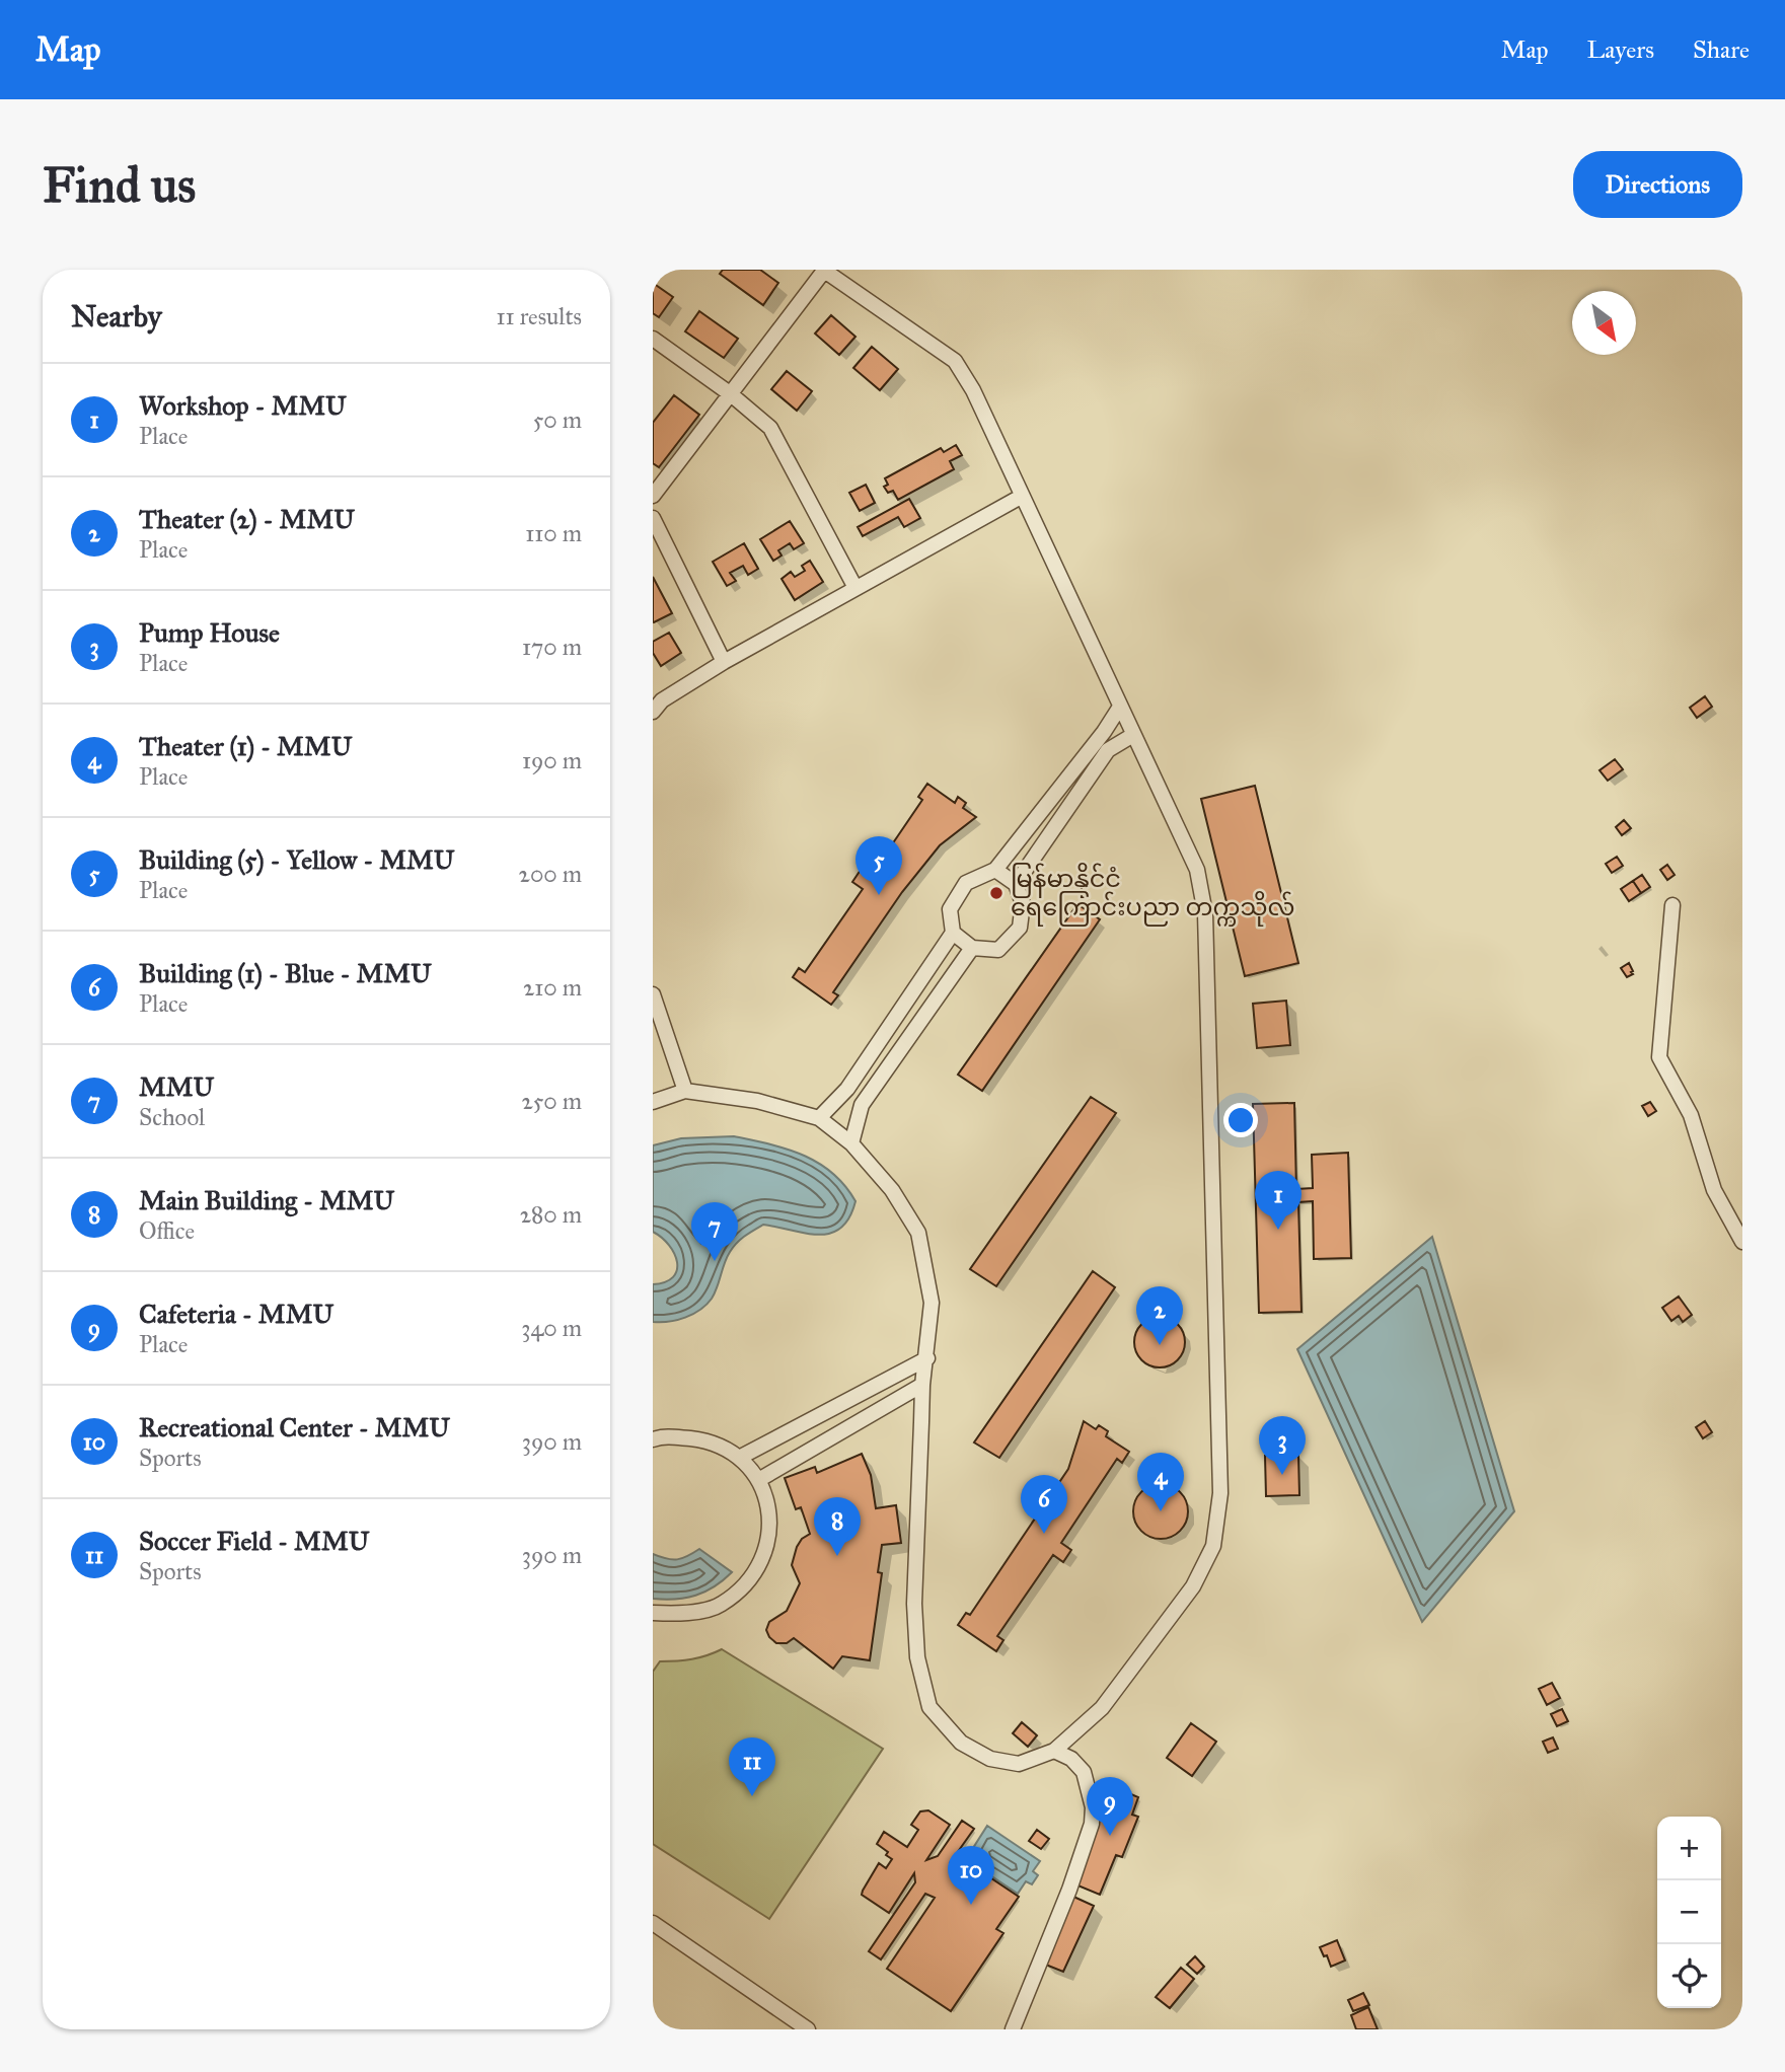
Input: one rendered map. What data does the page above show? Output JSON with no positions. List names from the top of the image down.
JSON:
{
  "places": ["မြန်မာနိုင်ငံ ရေကြောင်းပညာ တက္ကသိုလ်"],
  "north": "bottom right",
  "page": {
    "header": "Map",
    "nav": ["Map", "Layers", "Share"],
    "buttons": "Directions",
    "title": "Find us",
    "heading": ["Nearby", "11 results"],
    "list": [
      {
        "mark": "1",
        "name": "Workshop - MMU",
        "note": "Place",
        "value": "50 m"
      },
      {
        "mark": "2",
        "name": "Theater (2) - MMU",
        "note": "Place",
        "value": "110 m"
      },
      {
        "mark": "3",
        "name": "Pump House",
        "note": "Place",
        "value": "170 m"
      },
      {
        "mark": "4",
        "name": "Theater (1) - MMU",
        "note": "Place",
        "value": "190 m"
      },
      {
        "mark": "5",
        "name": "Building (5) - Yellow - MMU",
        "note": "Place",
        "value": "200 m"
      },
      {
        "mark": "6",
        "name": "Building (1) - Blue - MMU",
        "note": "Place",
        "value": "210 m"
      },
      {
        "mark": "7",
        "name": "MMU",
        "note": "School",
        "value": "250 m"
      },
      {
        "mark": "8",
        "name": "Main Building - MMU",
        "note": "Office",
        "value": "280 m"
      },
      {
        "mark": "9",
        "name": "Cafeteria - MMU",
        "note": "Place",
        "value": "340 m"
      },
      {
        "mark": "10",
        "name": "Recreational Center - MMU",
        "note": "Sports",
        "value": "390 m"
      },
      {
        "mark": "11",
        "name": "Soccer Field - MMU",
        "note": "Sports",
        "value": "390 m"
      }
    ],
    "pins": [
      "5",
      "1",
      "7",
      "2",
      "3",
      "4",
      "6",
      "8",
      "11",
      "9",
      "10"
    ],
    "map_buttons": ["+", "−"]
  }
}
